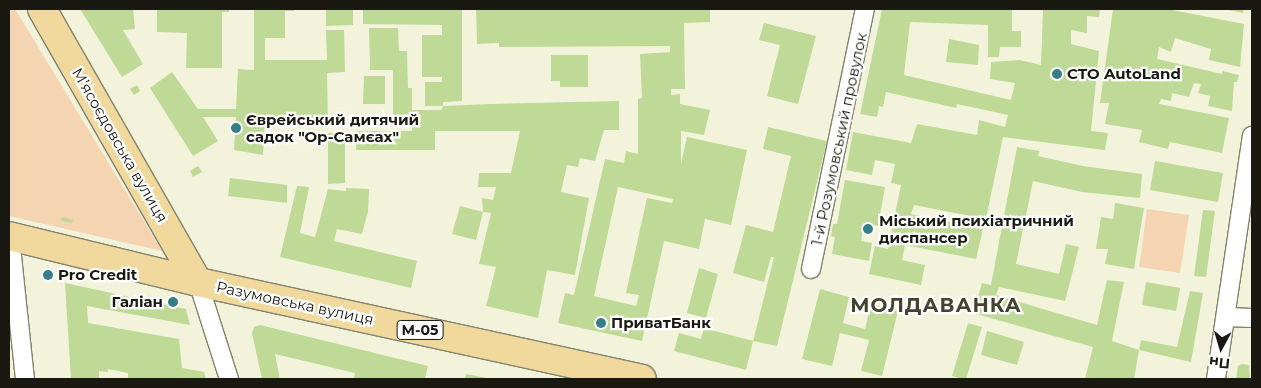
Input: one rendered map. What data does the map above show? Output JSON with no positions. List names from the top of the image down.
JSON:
{
  "streets": {
    "main road": ["Мʼясоєдовська вулиця", "Разумовська вулиця", "М-05"],
    "street": ["1-й Розумовський провулок"]
  },
  "crossings": [
    ["Мʼясоєдовська вулиця", "Разумовська вулиця"]
  ],
  "districts": ["МОЛДАВАНКА"],
  "places": [
    "СТО AutoLand",
    "Єврейський дитячий садок \"Ор-Самєах\"",
    "Міський психіатричний диспансер",
    "Pro Credit",
    "Галіан",
    "ПриватБанк"
  ],
  "north": "bottom"
}
